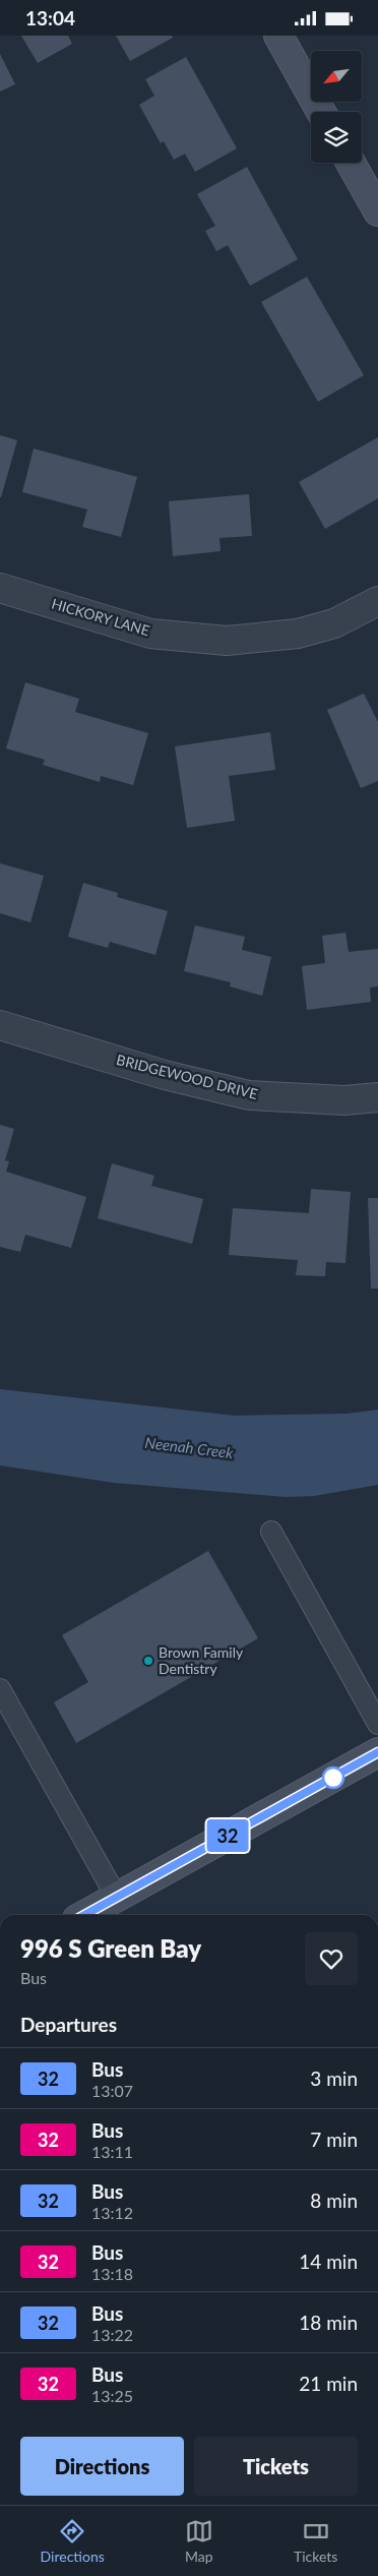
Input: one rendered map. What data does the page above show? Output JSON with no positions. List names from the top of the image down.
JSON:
{
  "streets": {
    "street": ["HICKORY LANE", "BRIDGEWOOD DRIVE"]
  },
  "water": ["Neenah Creek"],
  "places": ["Brown Family Dentistry"],
  "lines": ["bus line 32"],
  "north": "bottom left",
  "page": {
    "status": "13:04",
    "on_map": "32",
    "heading": [
      ["996 S Green Bay", "Bus"],
      "Departures"
    ],
    "list": [
      {
        "mark": "32",
        "name": "Bus",
        "note": "13:07",
        "value": "3 min"
      },
      {
        "mark": "32",
        "name": "Bus",
        "note": "13:11",
        "value": "7 min"
      },
      {
        "mark": "32",
        "name": "Bus",
        "note": "13:12",
        "value": "8 min"
      },
      {
        "mark": "32",
        "name": "Bus",
        "note": "13:18",
        "value": "14 min"
      },
      {
        "mark": "32",
        "name": "Bus",
        "note": "13:22",
        "value": "18 min"
      },
      {
        "mark": "32",
        "name": "Bus",
        "note": "13:25",
        "value": "21 min"
      }
    ],
    "buttons": ["Directions", "Tickets"],
    "tabs": ["Directions", "Map", "Tickets"]
  }
}
